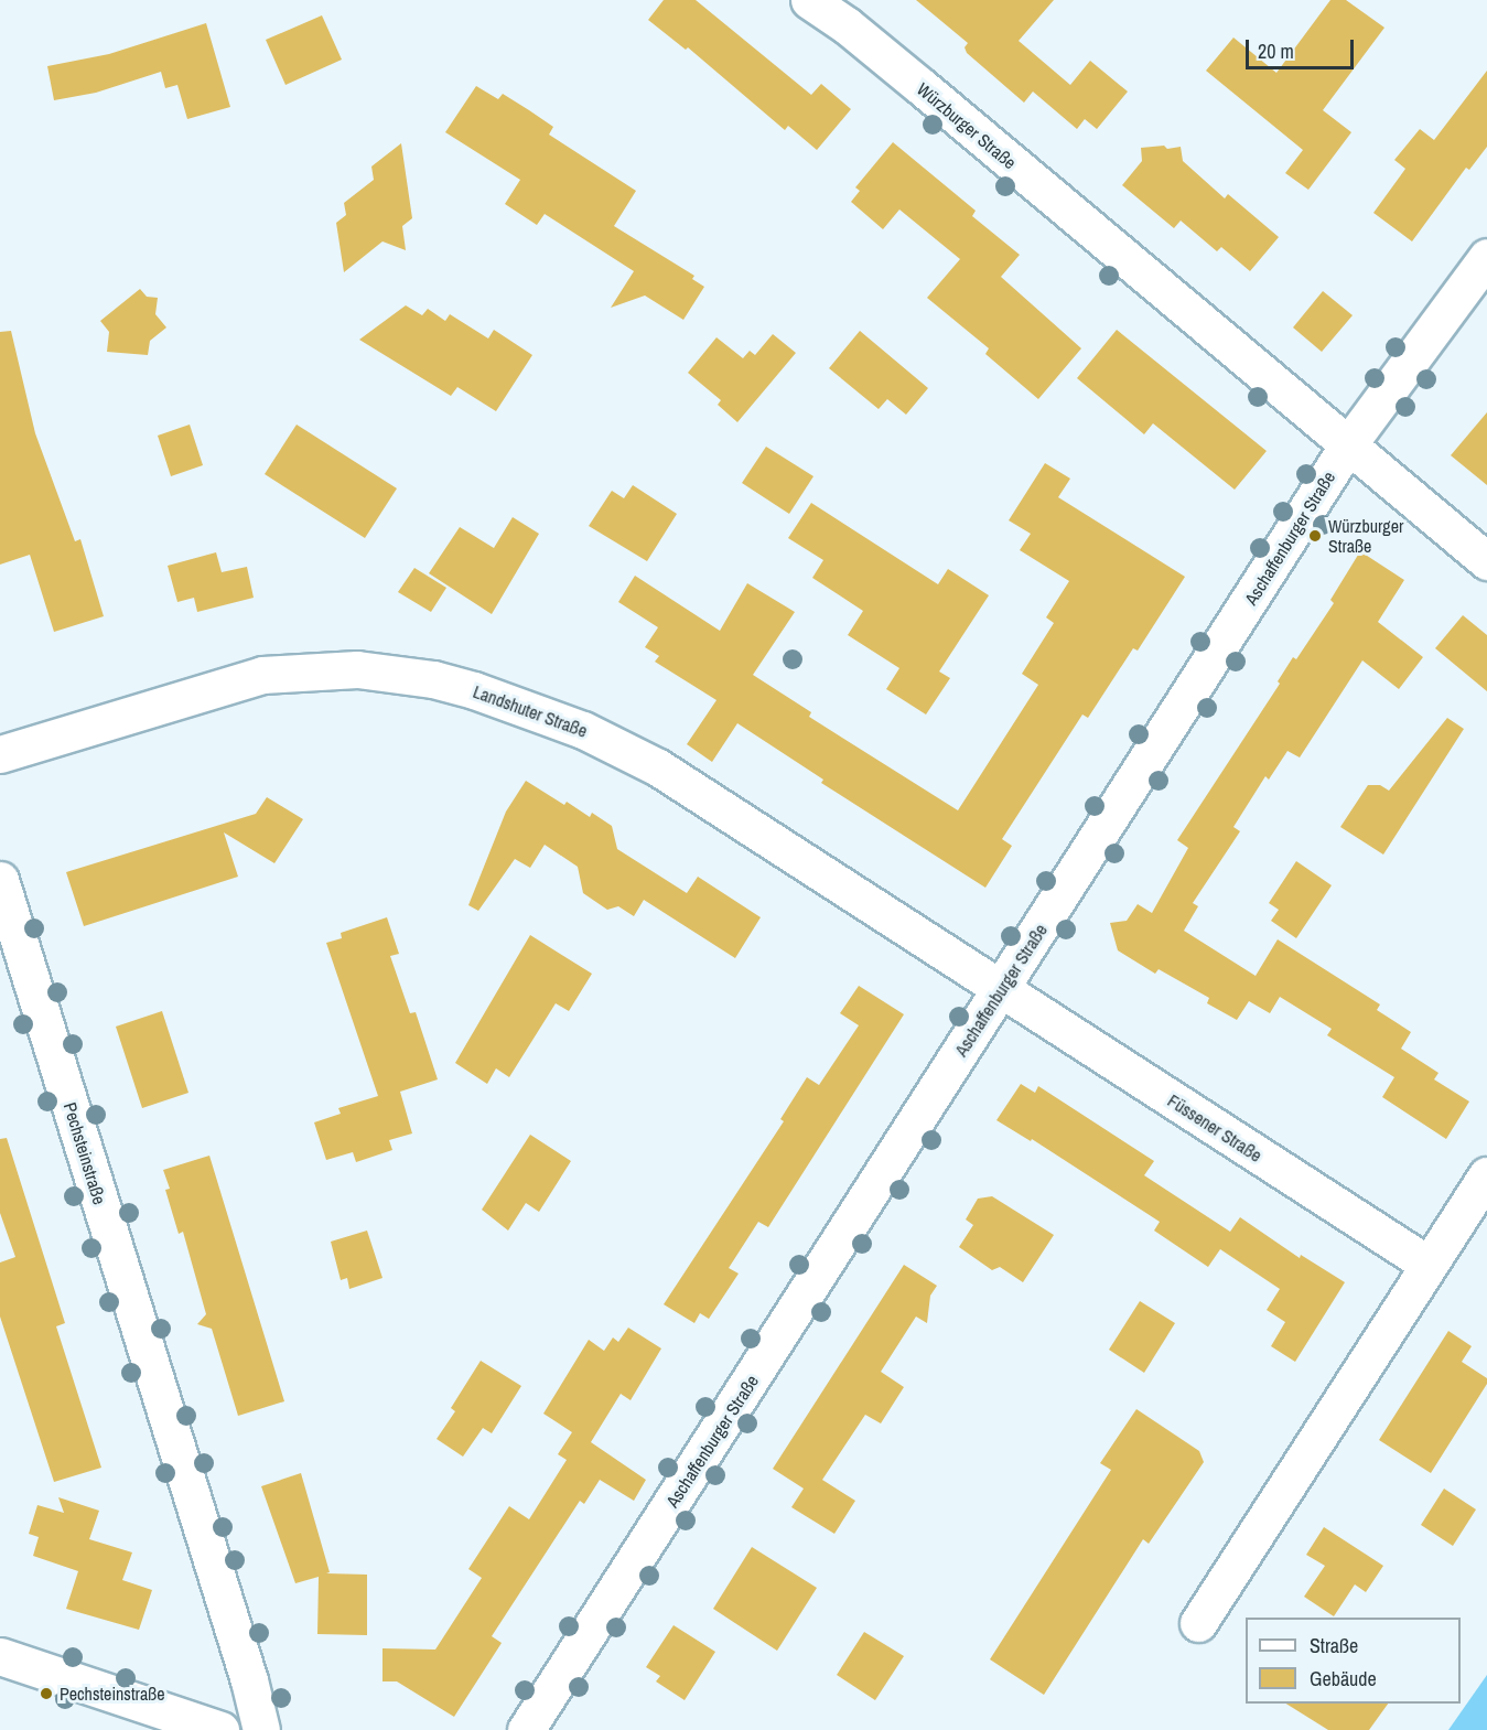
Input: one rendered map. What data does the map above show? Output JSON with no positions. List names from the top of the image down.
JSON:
{
  "streets": {
    "street": [
      "Würzburger Straße",
      "Aschaffenburger Straße",
      "Landshuter Straße",
      "Füssener Straße",
      "Pechsteinstraße"
    ]
  },
  "crossings": [
    ["Würzburger Straße", "Aschaffenburger Straße"],
    ["Aschaffenburger Straße", "Landshuter Straße"],
    ["Aschaffenburger Straße", "Füssener Straße"],
    ["Landshuter Straße", "Füssener Straße"]
  ],
  "places": ["Würzburger Straße", "Pechsteinstraße"],
  "legend": ["Straße", "Gebäude"],
  "scale_bar": "20 m"
}
